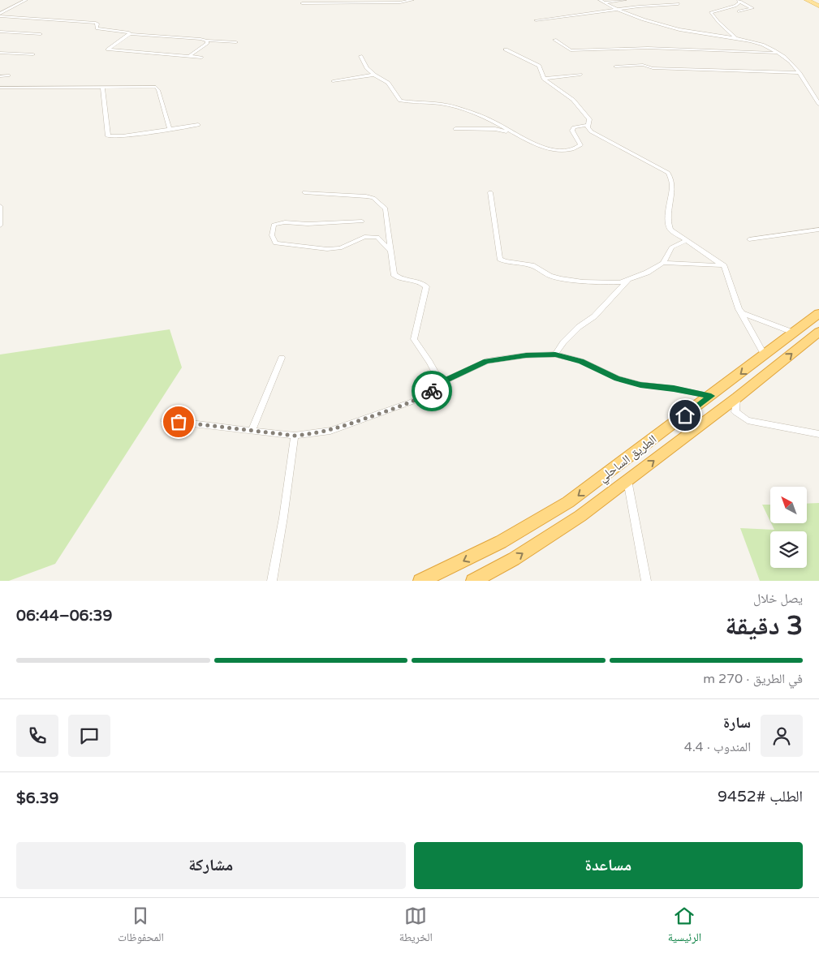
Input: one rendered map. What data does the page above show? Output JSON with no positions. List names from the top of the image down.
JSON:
{
  "streets": {
    "highway": ["الطريق الساحلي"]
  },
  "north": "top left",
  "page": {
    "heading": ["3 دقيقة", "يصل خلال", "06:39–06:44"],
    "panel": [
      "سارة",
      "المندوب · 4.4",
      "الطلب #9452",
      "$6.39"
    ],
    "bar": "في الطريق · 270 m",
    "buttons": ["مساعدة", "مشاركة"],
    "tabs": ["الرئيسية", "الخريطة", "المحفوظات"]
  }
}
